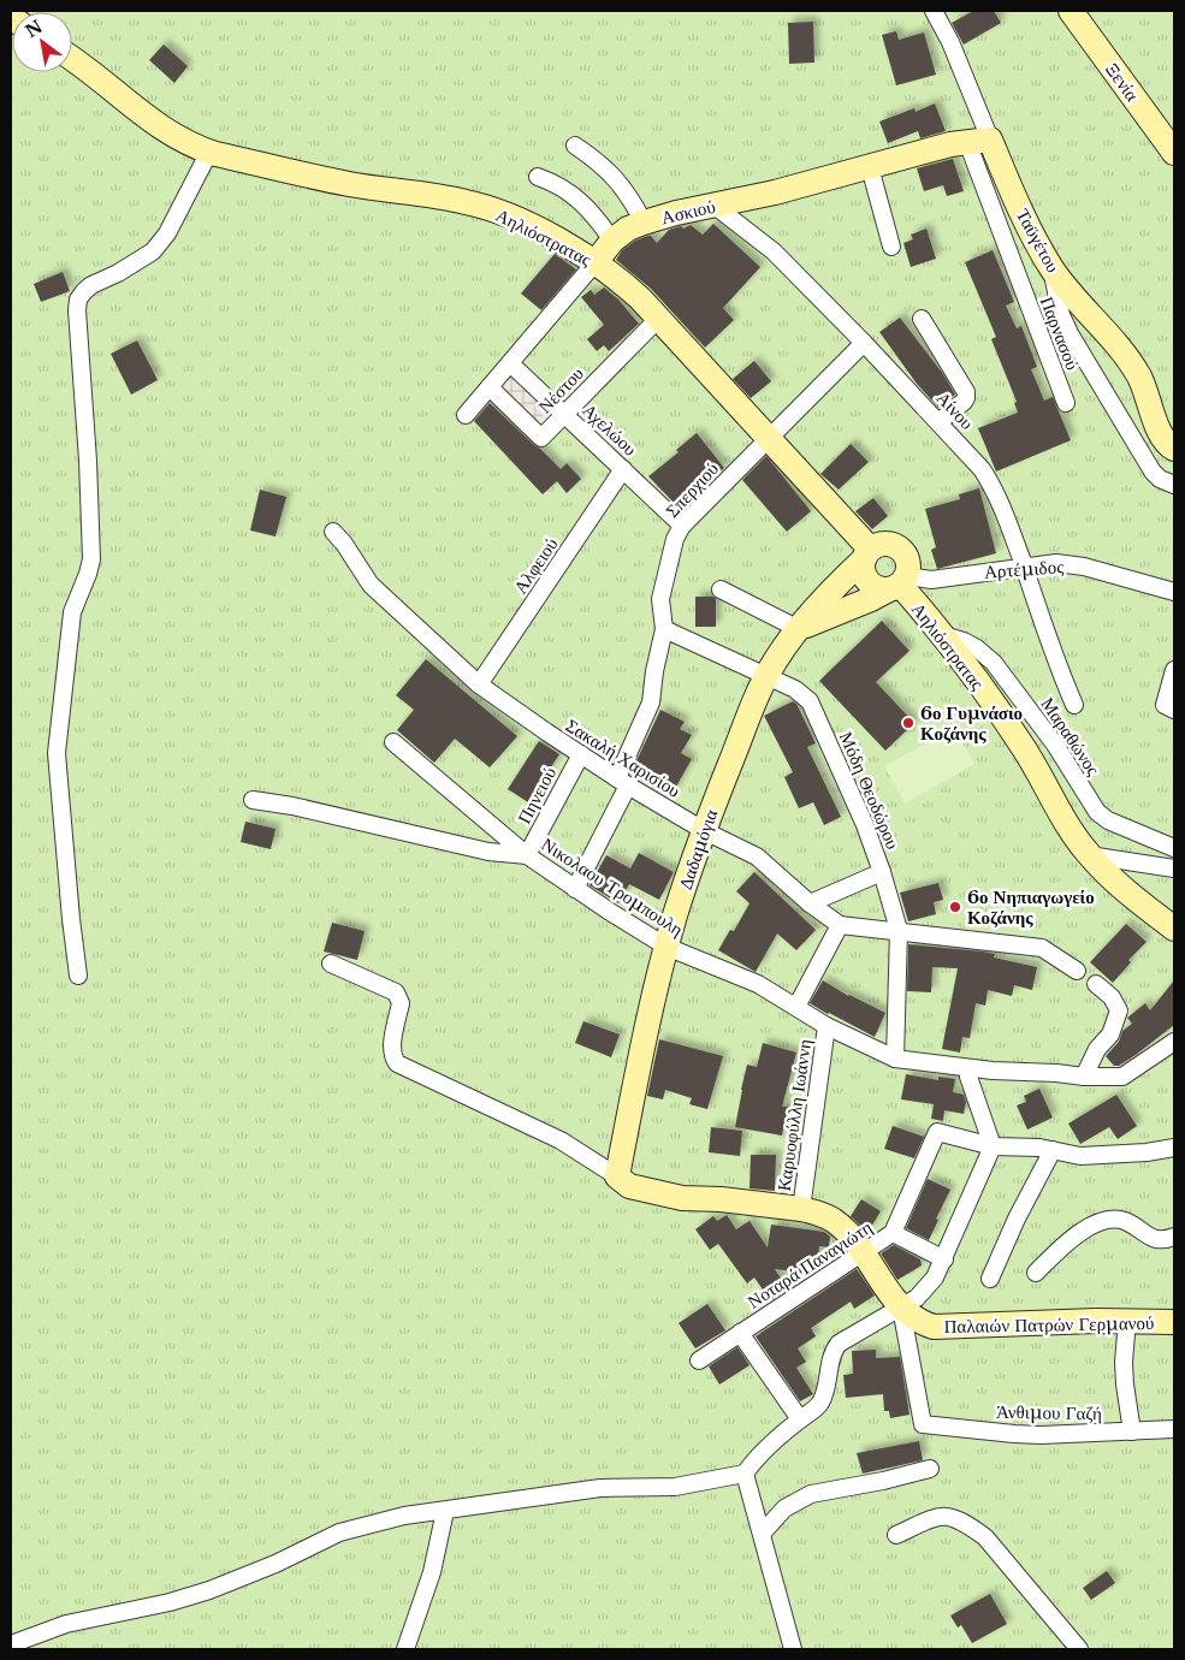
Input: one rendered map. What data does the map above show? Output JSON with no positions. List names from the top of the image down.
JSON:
{
  "streets": {
    "street": [
      "Ξενία",
      "Ασκιού",
      "Αηλιόστρατας",
      "Ταϋγέτου",
      "Παρνασού",
      "Νέστου",
      "Αίνου",
      "Αχελώου",
      "Σπερχιού",
      "Αλφειού",
      "Αρτέμιδος",
      "Μαραθώνος",
      "Σακαλή Χαρισίου",
      "Μόδη Θεοδώρου",
      "Πηνειού",
      "Δαδαμόγια",
      "Νικολαου Τρομπουλη",
      "Καρυοφύλλη Ιωάννη",
      "Νοταρά Παναγιώτη",
      "Παλαιών Πατρών Γερμανού",
      "Άνθιμου Γαζή"
    ]
  },
  "crossings": [
    ["Ασκιού", "Αηλιόστρατας"],
    ["Ασκιού", "Ταϋγέτου"],
    ["Ασκιού", "Παρνασού"],
    ["Ασκιού", "Νέστου"],
    ["Ασκιού", "Αίνου"],
    ["Ασκιού", "Αχελώου"],
    ["Αηλιόστρατας", "Νέστου"],
    ["Αηλιόστρατας", "Σπερχιού"],
    ["Αηλιόστρατας", "Αρτέμιδος"],
    ["Αηλιόστρατας", "Μαραθώνος"],
    ["Αηλιόστρατας", "Δαδαμόγια"],
    ["Ταϋγέτου", "Παρνασού"],
    ["Νέστου", "Αχελώου"],
    ["Αίνου", "Σπερχιού"],
    ["Αίνου", "Αρτέμιδος"],
    ["Αχελώου", "Σπερχιού"],
    ["Αχελώου", "Αλφειού"],
    ["Σπερχιού", "Σακαλή Χαρισίου"],
    ["Σπερχιού", "Μόδη Θεοδώρου"],
    ["Σπερχιού", "Νικολαου Τρομπουλη"],
    ["Αλφειού", "Σακαλή Χαρισίου"],
    ["Αρτέμιδος", "Δαδαμόγια"],
    ["Σακαλή Χαρισίου", "Πηνειού"],
    ["Σακαλή Χαρισίου", "Δαδαμόγια"],
    ["Μόδη Θεοδώρου", "Δαδαμόγια"],
    ["Μόδη Θεοδώρου", "Νικολαου Τρομπουλη"],
    ["Πηνειού", "Νικολαου Τρομπουλη"],
    ["Δαδαμόγια", "Νικολαου Τρομπουλη"],
    ["Δαδαμόγια", "Παλαιών Πατρών Γερμανού"],
    ["Νικολαου Τρομπουλη", "Καρυοφύλλη Ιωάννη"],
    ["Καρυοφύλλη Ιωάννη", "Παλαιών Πατρών Γερμανού"],
    ["Νοταρά Παναγιώτη", "Παλαιών Πατρών Γερμανού"],
    ["Παλαιών Πατρών Γερμανού", "Άνθιμου Γαζή"]
  ],
  "places": ["6ο Γυμνάσιο Κοζάνης", "6ο Νηπιαγωγείο Κοζάνης"],
  "north": "top left"
}
